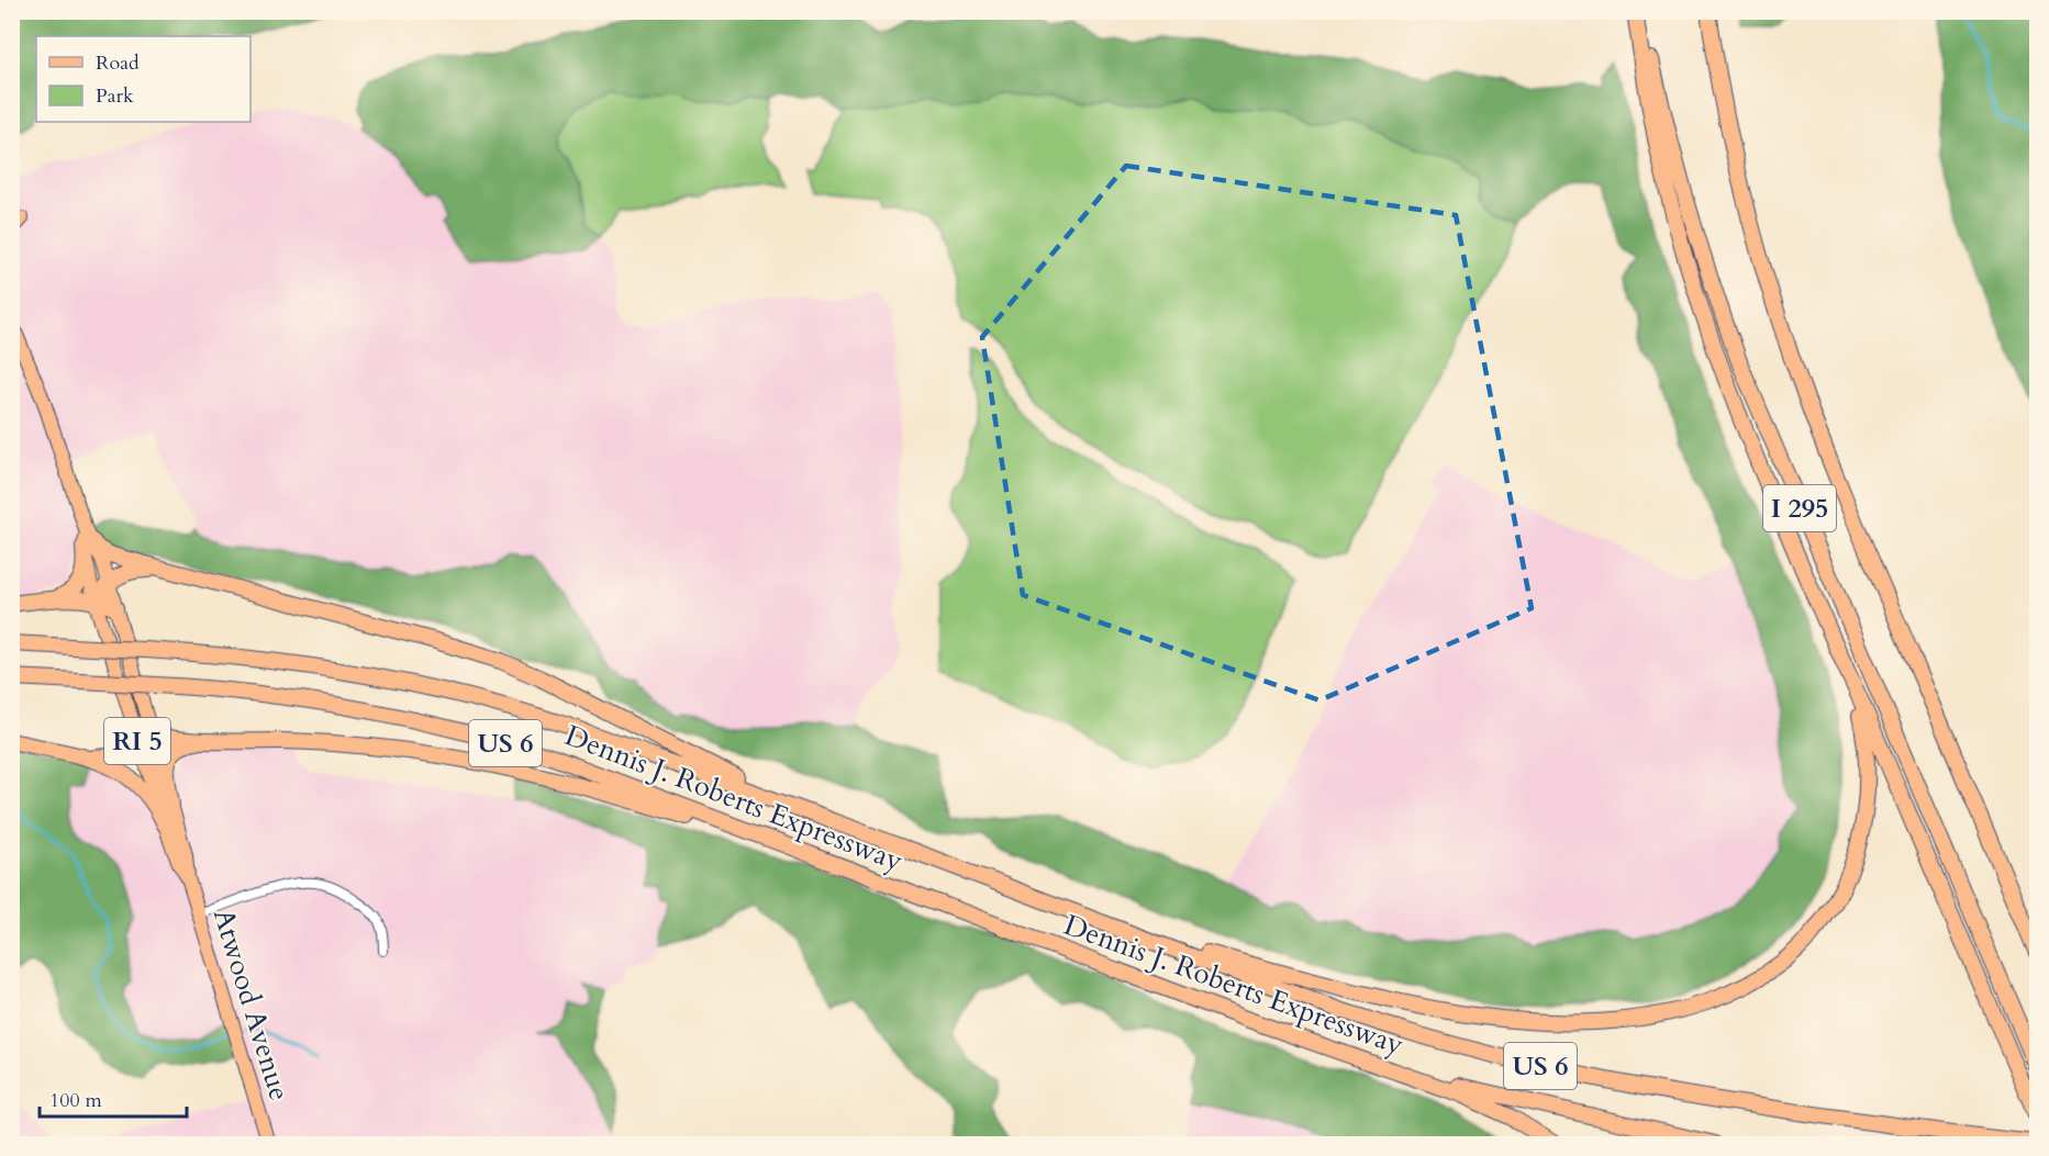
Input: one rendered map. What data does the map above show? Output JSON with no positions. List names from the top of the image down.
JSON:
{
  "streets": {
    "highway": ["I 295", "US 6", "Dennis J. Roberts Expressway"],
    "main road": ["RI 5", "Atwood Avenue"]
  },
  "crossings": [
    ["US 6", "Dennis J. Roberts Expressway"]
  ],
  "legend": ["Road", "Park"],
  "scale_bar": "100 m"
}
